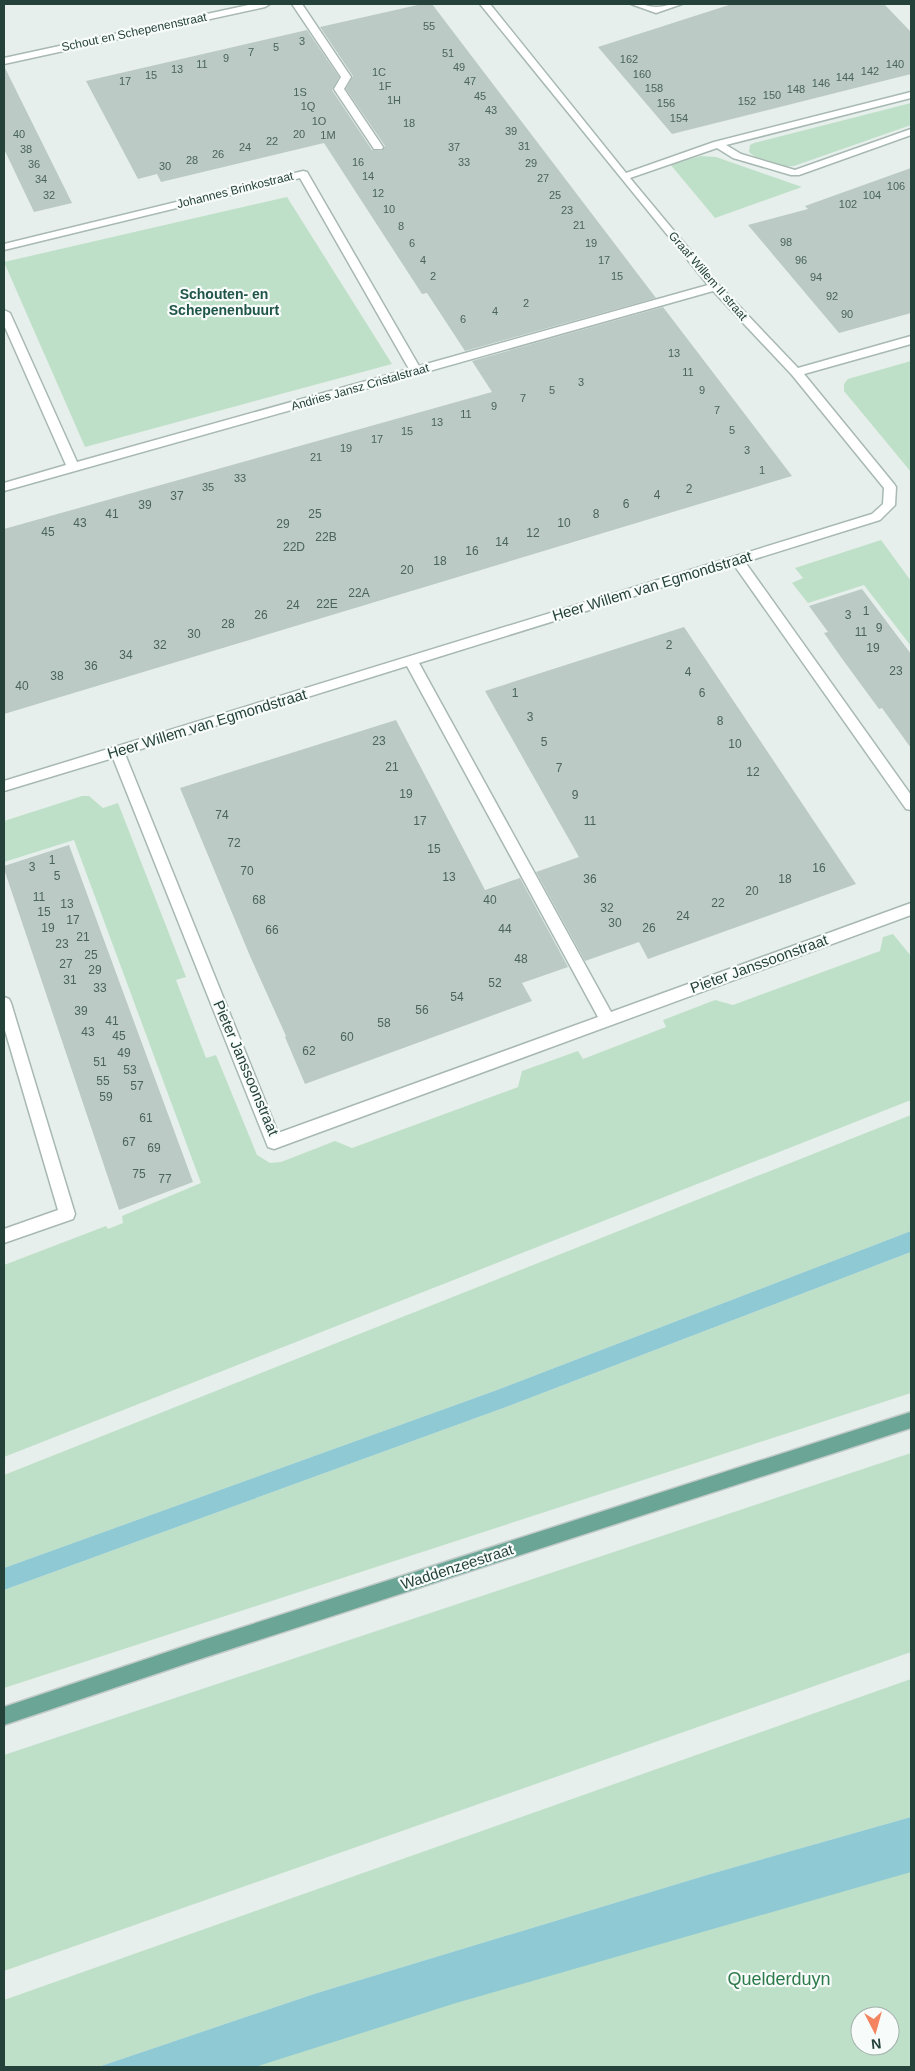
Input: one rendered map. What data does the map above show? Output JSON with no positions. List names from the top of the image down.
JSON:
{
  "streets": {
    "main road": ["Waddenzeestraat"],
    "street": [
      "Schout en Schepenenstraat",
      "Johannes Brinkostraat",
      "Graaf Willem II straat",
      "Andries Jansz Cristalstraat",
      "Heer Willem van Egmondstraat",
      "Pieter Janssoonstraat"
    ]
  },
  "crossings": [
    ["Johannes Brinkostraat", "Andries Jansz Cristalstraat"],
    ["Graaf Willem II straat", "Andries Jansz Cristalstraat"],
    ["Graaf Willem II straat", "Heer Willem van Egmondstraat"],
    ["Heer Willem van Egmondstraat", "Pieter Janssoonstraat"]
  ],
  "districts": ["Schouten- en Schepenenbuurt"],
  "parks": ["Quelderduyn"],
  "house_numbers": [
    "55",
    "3",
    "5",
    "7",
    "51",
    "9",
    "162",
    "11",
    "140",
    "49",
    "13",
    "142",
    "1C",
    "160",
    "15",
    "144",
    "17",
    "47",
    "146",
    "1F",
    "158",
    "148",
    "1S",
    "150",
    "45",
    "1H",
    "152",
    "156",
    "1Q",
    "43",
    "154",
    "1O",
    "18",
    "39",
    "40",
    "20",
    "1M",
    "22",
    "31",
    "24",
    "37",
    "38",
    "26",
    "28",
    "16",
    "33",
    "29",
    "36",
    "30",
    "14",
    "27",
    "34",
    "106",
    "12",
    "32",
    "25",
    "104",
    "102",
    "10",
    "23",
    "21",
    "8",
    "98",
    "6",
    "19",
    "4",
    "17",
    "96",
    "2",
    "15",
    "94",
    "92",
    "2",
    "4",
    "90",
    "6",
    "13",
    "11",
    "3",
    "5",
    "9",
    "7",
    "9",
    "7",
    "11",
    "13",
    "5",
    "15",
    "17",
    "19",
    "3",
    "21",
    "1",
    "33",
    "35",
    "2",
    "4",
    "37",
    "6",
    "39",
    "41",
    "25",
    "8",
    "43",
    "10",
    "29",
    "45",
    "12",
    "22B",
    "14",
    "22D",
    "16",
    "18",
    "20",
    "22A",
    "22E",
    "24",
    "1",
    "26",
    "3",
    "28",
    "9",
    "11",
    "30",
    "32",
    "2",
    "19",
    "34",
    "36",
    "23",
    "4",
    "38",
    "40",
    "1",
    "6",
    "3",
    "8",
    "23",
    "5",
    "10",
    "21",
    "7",
    "12",
    "19",
    "9",
    "74",
    "17",
    "11",
    "72",
    "15",
    "1",
    "3",
    "16",
    "70",
    "5",
    "13",
    "36",
    "18",
    "20",
    "11",
    "68",
    "40",
    "22",
    "13",
    "32",
    "15",
    "24",
    "17",
    "30",
    "19",
    "26",
    "44",
    "66",
    "21",
    "23",
    "25",
    "48",
    "27",
    "29",
    "31",
    "52",
    "33",
    "54",
    "56",
    "39",
    "41",
    "58",
    "43",
    "45",
    "60",
    "62",
    "49",
    "51",
    "53",
    "55",
    "57",
    "59",
    "61",
    "67",
    "69",
    "75",
    "77"
  ],
  "north": "bottom"
}
